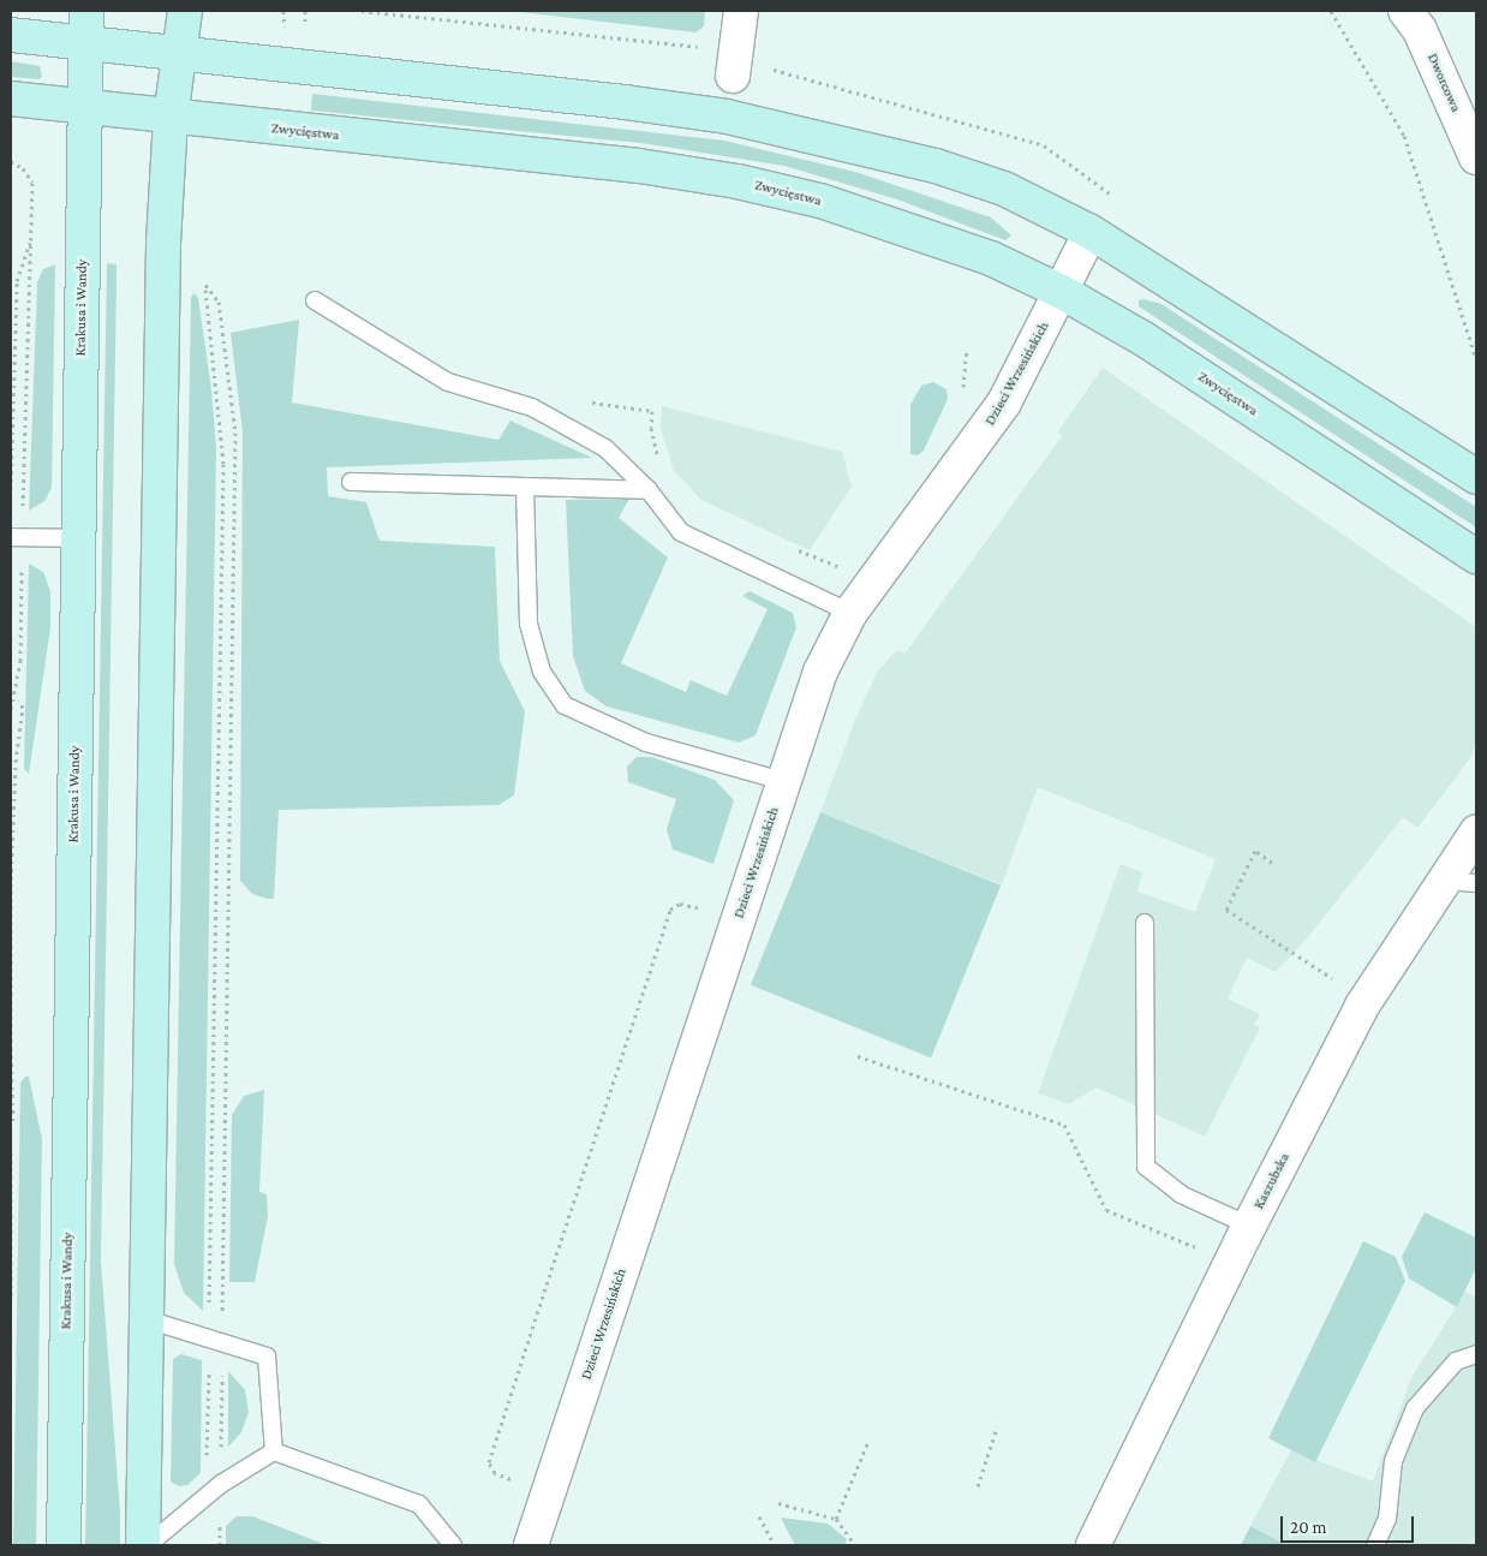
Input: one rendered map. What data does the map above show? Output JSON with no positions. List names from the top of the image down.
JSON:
{
  "streets": {
    "street": [
      "Dworcowa",
      "Zwycięstwa",
      "Krakusa i Wandy",
      "Dzieci Wrzesińskich",
      "Kaszubska"
    ]
  },
  "crossings": [
    ["Zwycięstwa", "Krakusa i Wandy"],
    ["Zwycięstwa", "Dzieci Wrzesińskich"]
  ],
  "scale_bar": "20 m"
}
